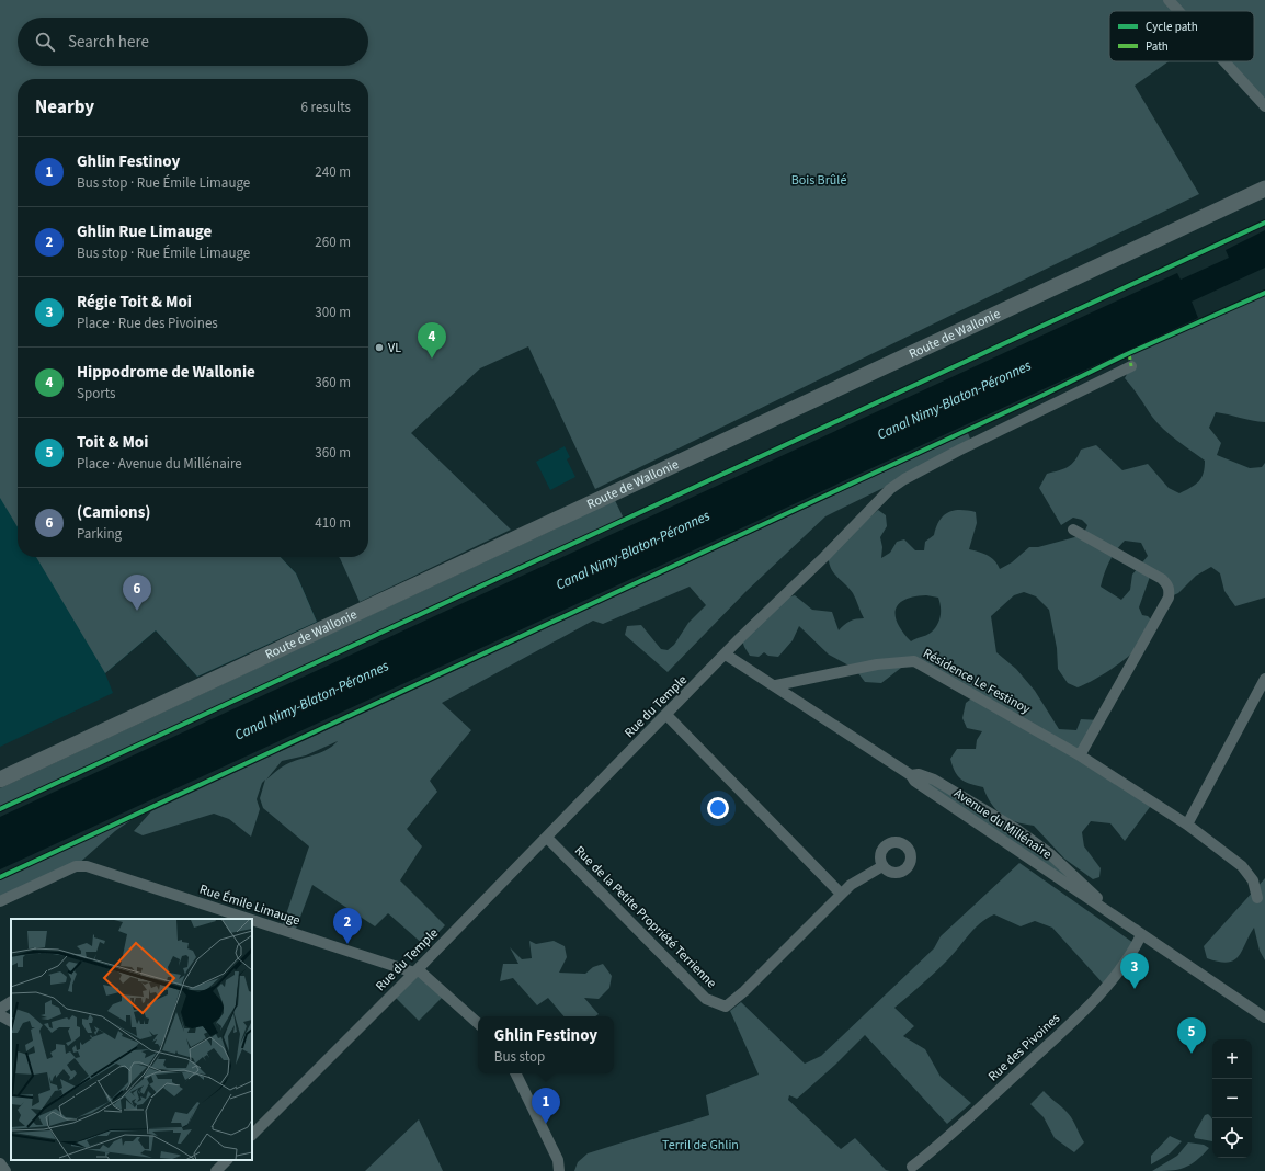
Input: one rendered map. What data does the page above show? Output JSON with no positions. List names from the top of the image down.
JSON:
{
  "streets": {
    "main road": ["Route de Wallonie"],
    "street": [
      "Résidence Le Festinoy",
      "Rue du Temple",
      "Avenue du Millénaire",
      "Rue Émile Limauge",
      "Rue de la Petite Propriété Terrienne",
      "Rue des Pivoines"
    ]
  },
  "crossings": [
    ["Résidence Le Festinoy", "Avenue du Millénaire"],
    ["Rue du Temple", "Avenue du Millénaire"],
    ["Rue du Temple", "Rue Émile Limauge"],
    ["Rue du Temple", "Rue de la Petite Propriété Terrienne"],
    ["Avenue du Millénaire", "Rue des Pivoines"]
  ],
  "water": ["Canal Nimy-Blaton-Péronnes"],
  "parks": ["Bois Brûlé", "Terril de Ghlin"],
  "places": ["VL"],
  "legend": ["Cycle path", "Path"],
  "page": {
    "search": "Search here",
    "heading": ["Nearby", "6 results"],
    "list": [
      {
        "mark": "1",
        "name": "Ghlin Festinoy",
        "note": "Bus stop · Rue Émile Limauge",
        "value": "240 m"
      },
      {
        "mark": "2",
        "name": "Ghlin Rue Limauge",
        "note": "Bus stop · Rue Émile Limauge",
        "value": "260 m"
      },
      {
        "mark": "3",
        "name": "Régie Toit & Moi",
        "note": "Place · Rue des Pivoines",
        "value": "300 m"
      },
      {
        "mark": "4",
        "name": "Hippodrome de Wallonie",
        "note": "Sports",
        "value": "360 m"
      },
      {
        "mark": "5",
        "name": "Toit & Moi",
        "note": "Place · Avenue du Millénaire",
        "value": "360 m"
      },
      {
        "mark": "6",
        "name": "(Camions)",
        "note": "Parking",
        "value": "410 m"
      }
    ],
    "pins": [
      "4",
      "6",
      "2",
      "3",
      "5",
      "1"
    ],
    "popup": ["Ghlin Festinoy", "Bus stop"],
    "map_buttons": ["+", "−"]
  }
}
